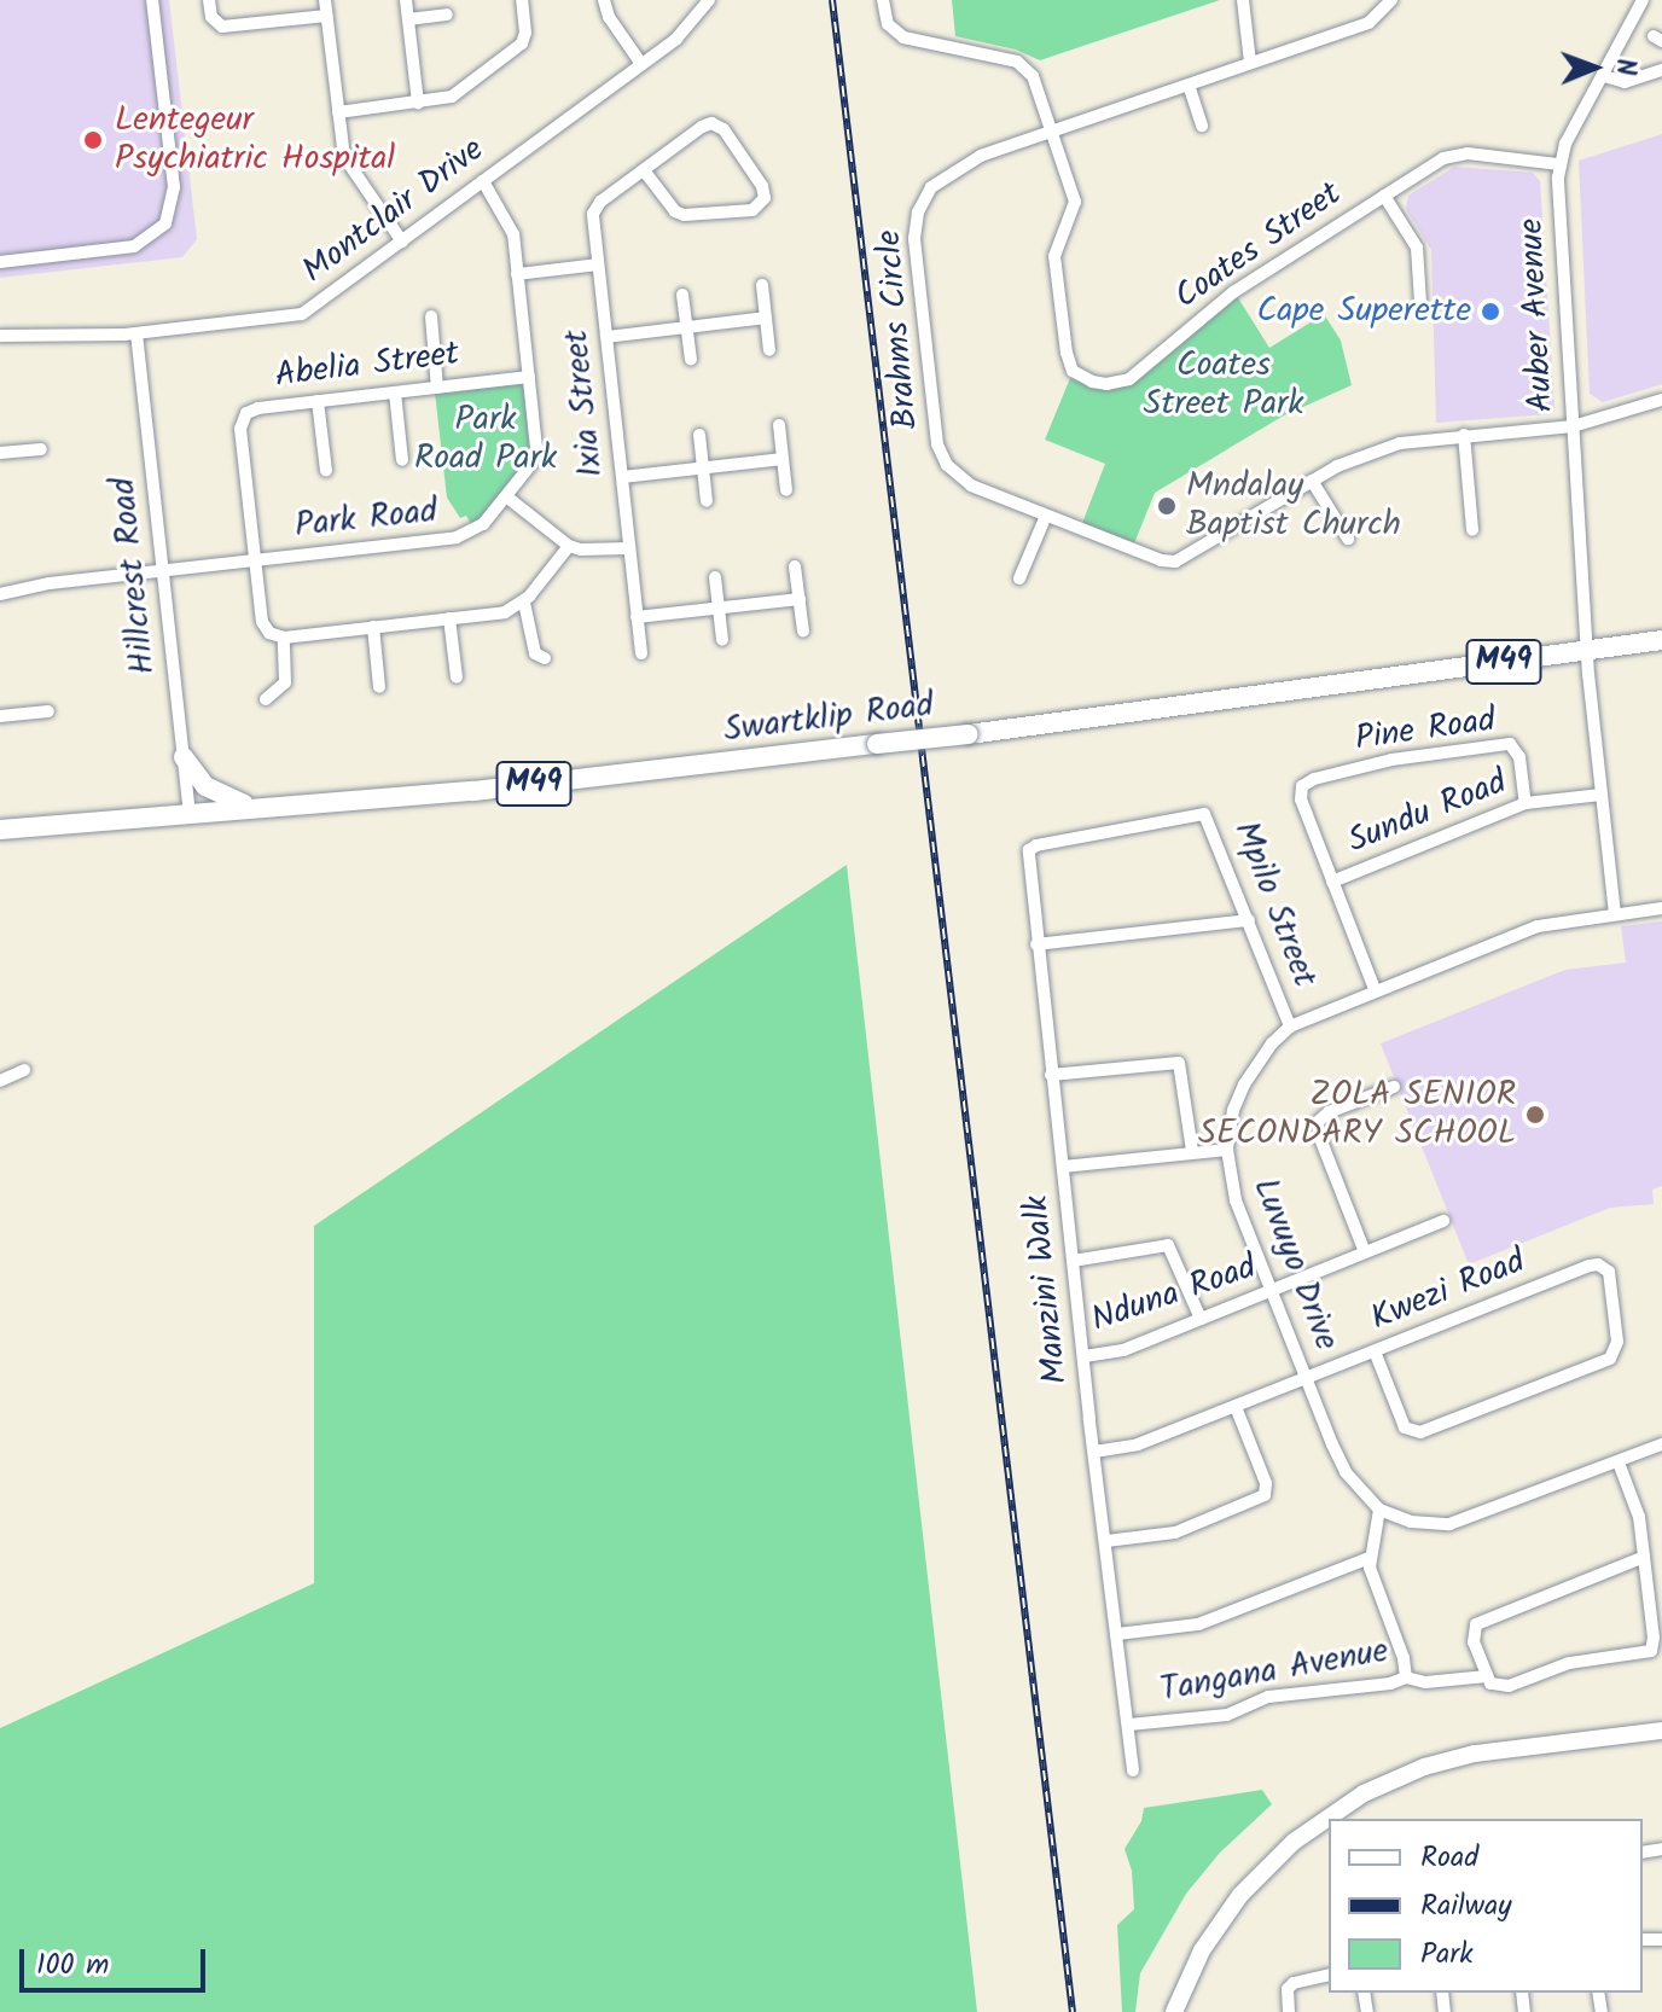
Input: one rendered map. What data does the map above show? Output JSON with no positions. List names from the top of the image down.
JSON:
{
  "streets": {
    "main road": ["M49", "Swartklip Road"],
    "street": [
      "Montclair Drive",
      "Coates Street",
      "Auber Avenue",
      "Brahms Circle",
      "Abelia Street",
      "Ixia Street",
      "Park Road",
      "Hillcrest Road",
      "Pine Road",
      "Sundu Road",
      "Mpilo Street",
      "Luvuyo Drive",
      "Manzini Walk",
      "Kwezi Road",
      "Nduna Road",
      "Tangana Avenue"
    ]
  },
  "crossings": [
    ["Montclair Drive", "Park Road"],
    ["Montclair Drive", "Hillcrest Road"],
    ["Coates Street", "Auber Avenue"],
    ["Coates Street", "Brahms Circle"],
    ["Auber Avenue", "Brahms Circle"],
    ["Auber Avenue", "Swartklip Road"],
    ["Auber Avenue", "Sundu Road"],
    ["Auber Avenue", "Luvuyo Drive"],
    ["Abelia Street", "Park Road"],
    ["Park Road", "Hillcrest Road"],
    ["Hillcrest Road", "Swartklip Road"],
    ["Pine Road", "Sundu Road"],
    ["Mpilo Street", "Luvuyo Drive"],
    ["Mpilo Street", "Manzini Walk"],
    ["Luvuyo Drive", "Kwezi Road"],
    ["Luvuyo Drive", "Nduna Road"],
    ["Manzini Walk", "Kwezi Road"],
    ["Manzini Walk", "Nduna Road"],
    ["Manzini Walk", "Tangana Avenue"]
  ],
  "parks": ["Coates Street Park", "Park Road Park"],
  "places": [
    "Lentegeur Psychiatric Hospital",
    "Cape Superette",
    "Mndalay Baptist Church",
    "ZOLA SENIOR SECONDARY SCHOOL"
  ],
  "legend": ["Road", "Railway", "Park"],
  "scale_bar": "100 m",
  "north": "right"
}
